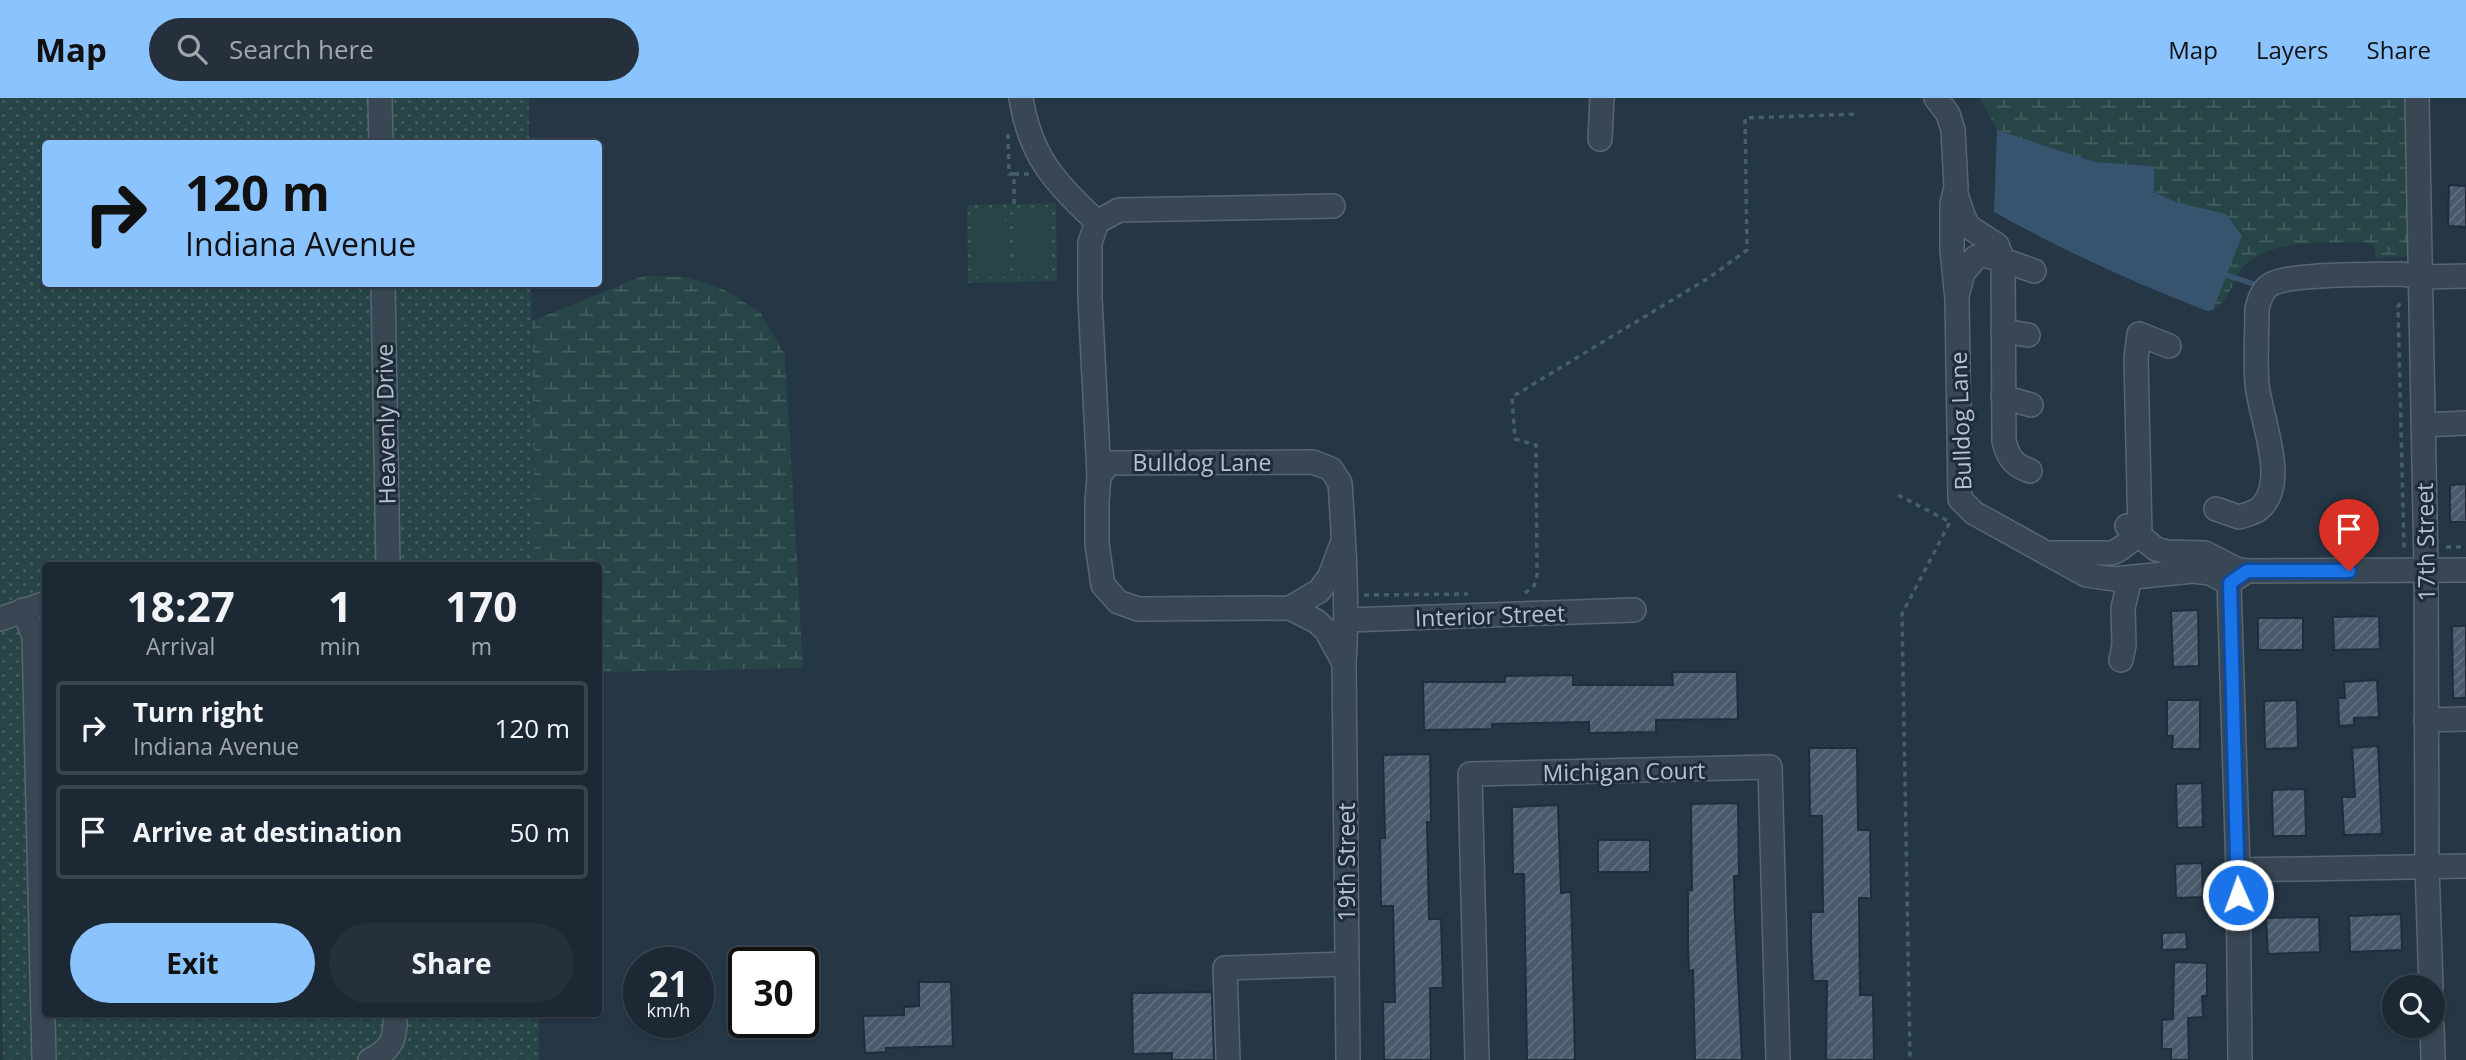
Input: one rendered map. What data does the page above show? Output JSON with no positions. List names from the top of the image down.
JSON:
{
  "streets": {
    "street": [
      "Bulldog Lane",
      "Heavenly Drive",
      "17th Street",
      "Interior Street",
      "Michigan Court",
      "19th Street"
    ]
  },
  "crossings": [
    ["Bulldog Lane", "Interior Street"],
    ["Bulldog Lane", "19th Street"]
  ],
  "page": {
    "header": "Map",
    "search": "Search here",
    "nav": ["Map", "Layers", "Share"],
    "turn": ["120 m", "Indiana Avenue"],
    "eta": [
      "18:27",
      "Arrival",
      "1",
      "min",
      "170",
      "m"
    ],
    "list": [
      {
        "name": "Turn right",
        "note": "Indiana Avenue",
        "value": "120 m"
      },
      {
        "name": "Arrive at destination",
        "value": "50 m"
      }
    ],
    "buttons": ["Exit", "Share"],
    "speed": "21 km/h",
    "limit": "30"
  }
}
